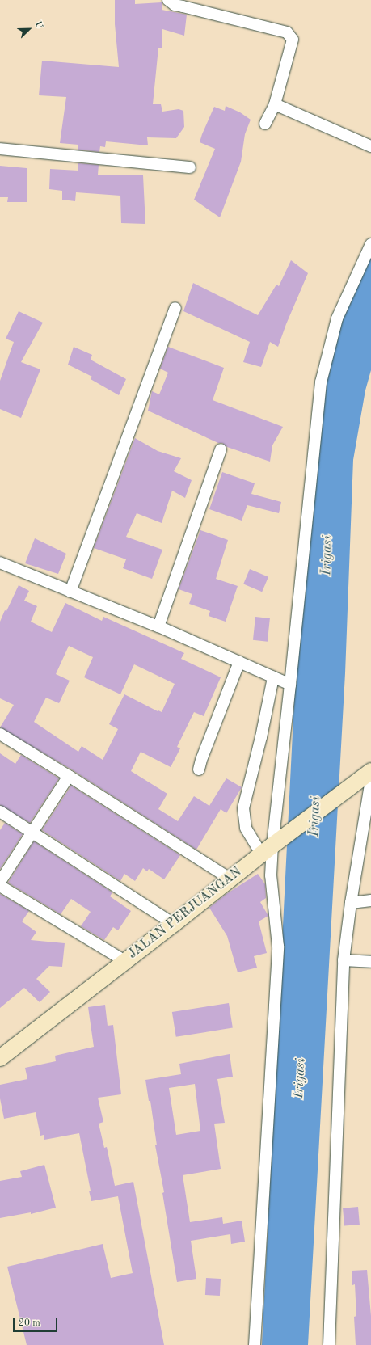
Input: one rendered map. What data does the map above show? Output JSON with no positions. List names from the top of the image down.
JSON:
{
  "streets": {
    "main road": ["JALAN PERJUANGAN"]
  },
  "water": ["Irigasi"],
  "scale_bar": "20 m",
  "north": "top right"
}
